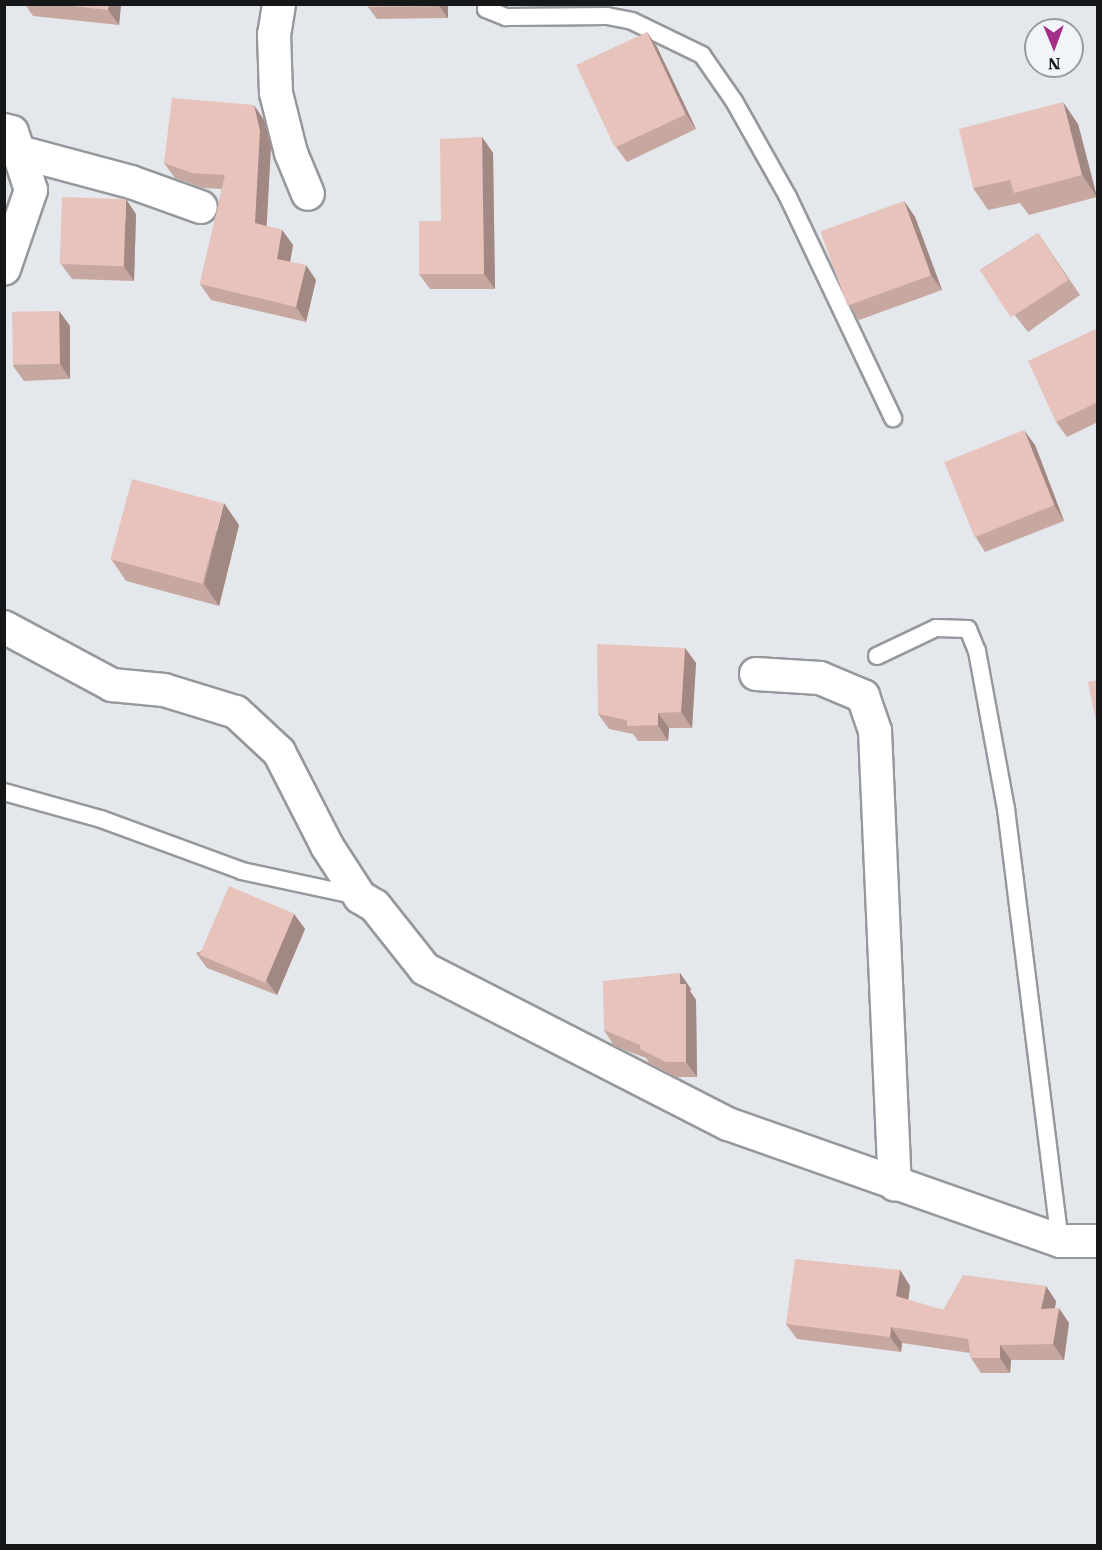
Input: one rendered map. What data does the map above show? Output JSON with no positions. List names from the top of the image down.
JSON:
{
  "north": "bottom"
}
